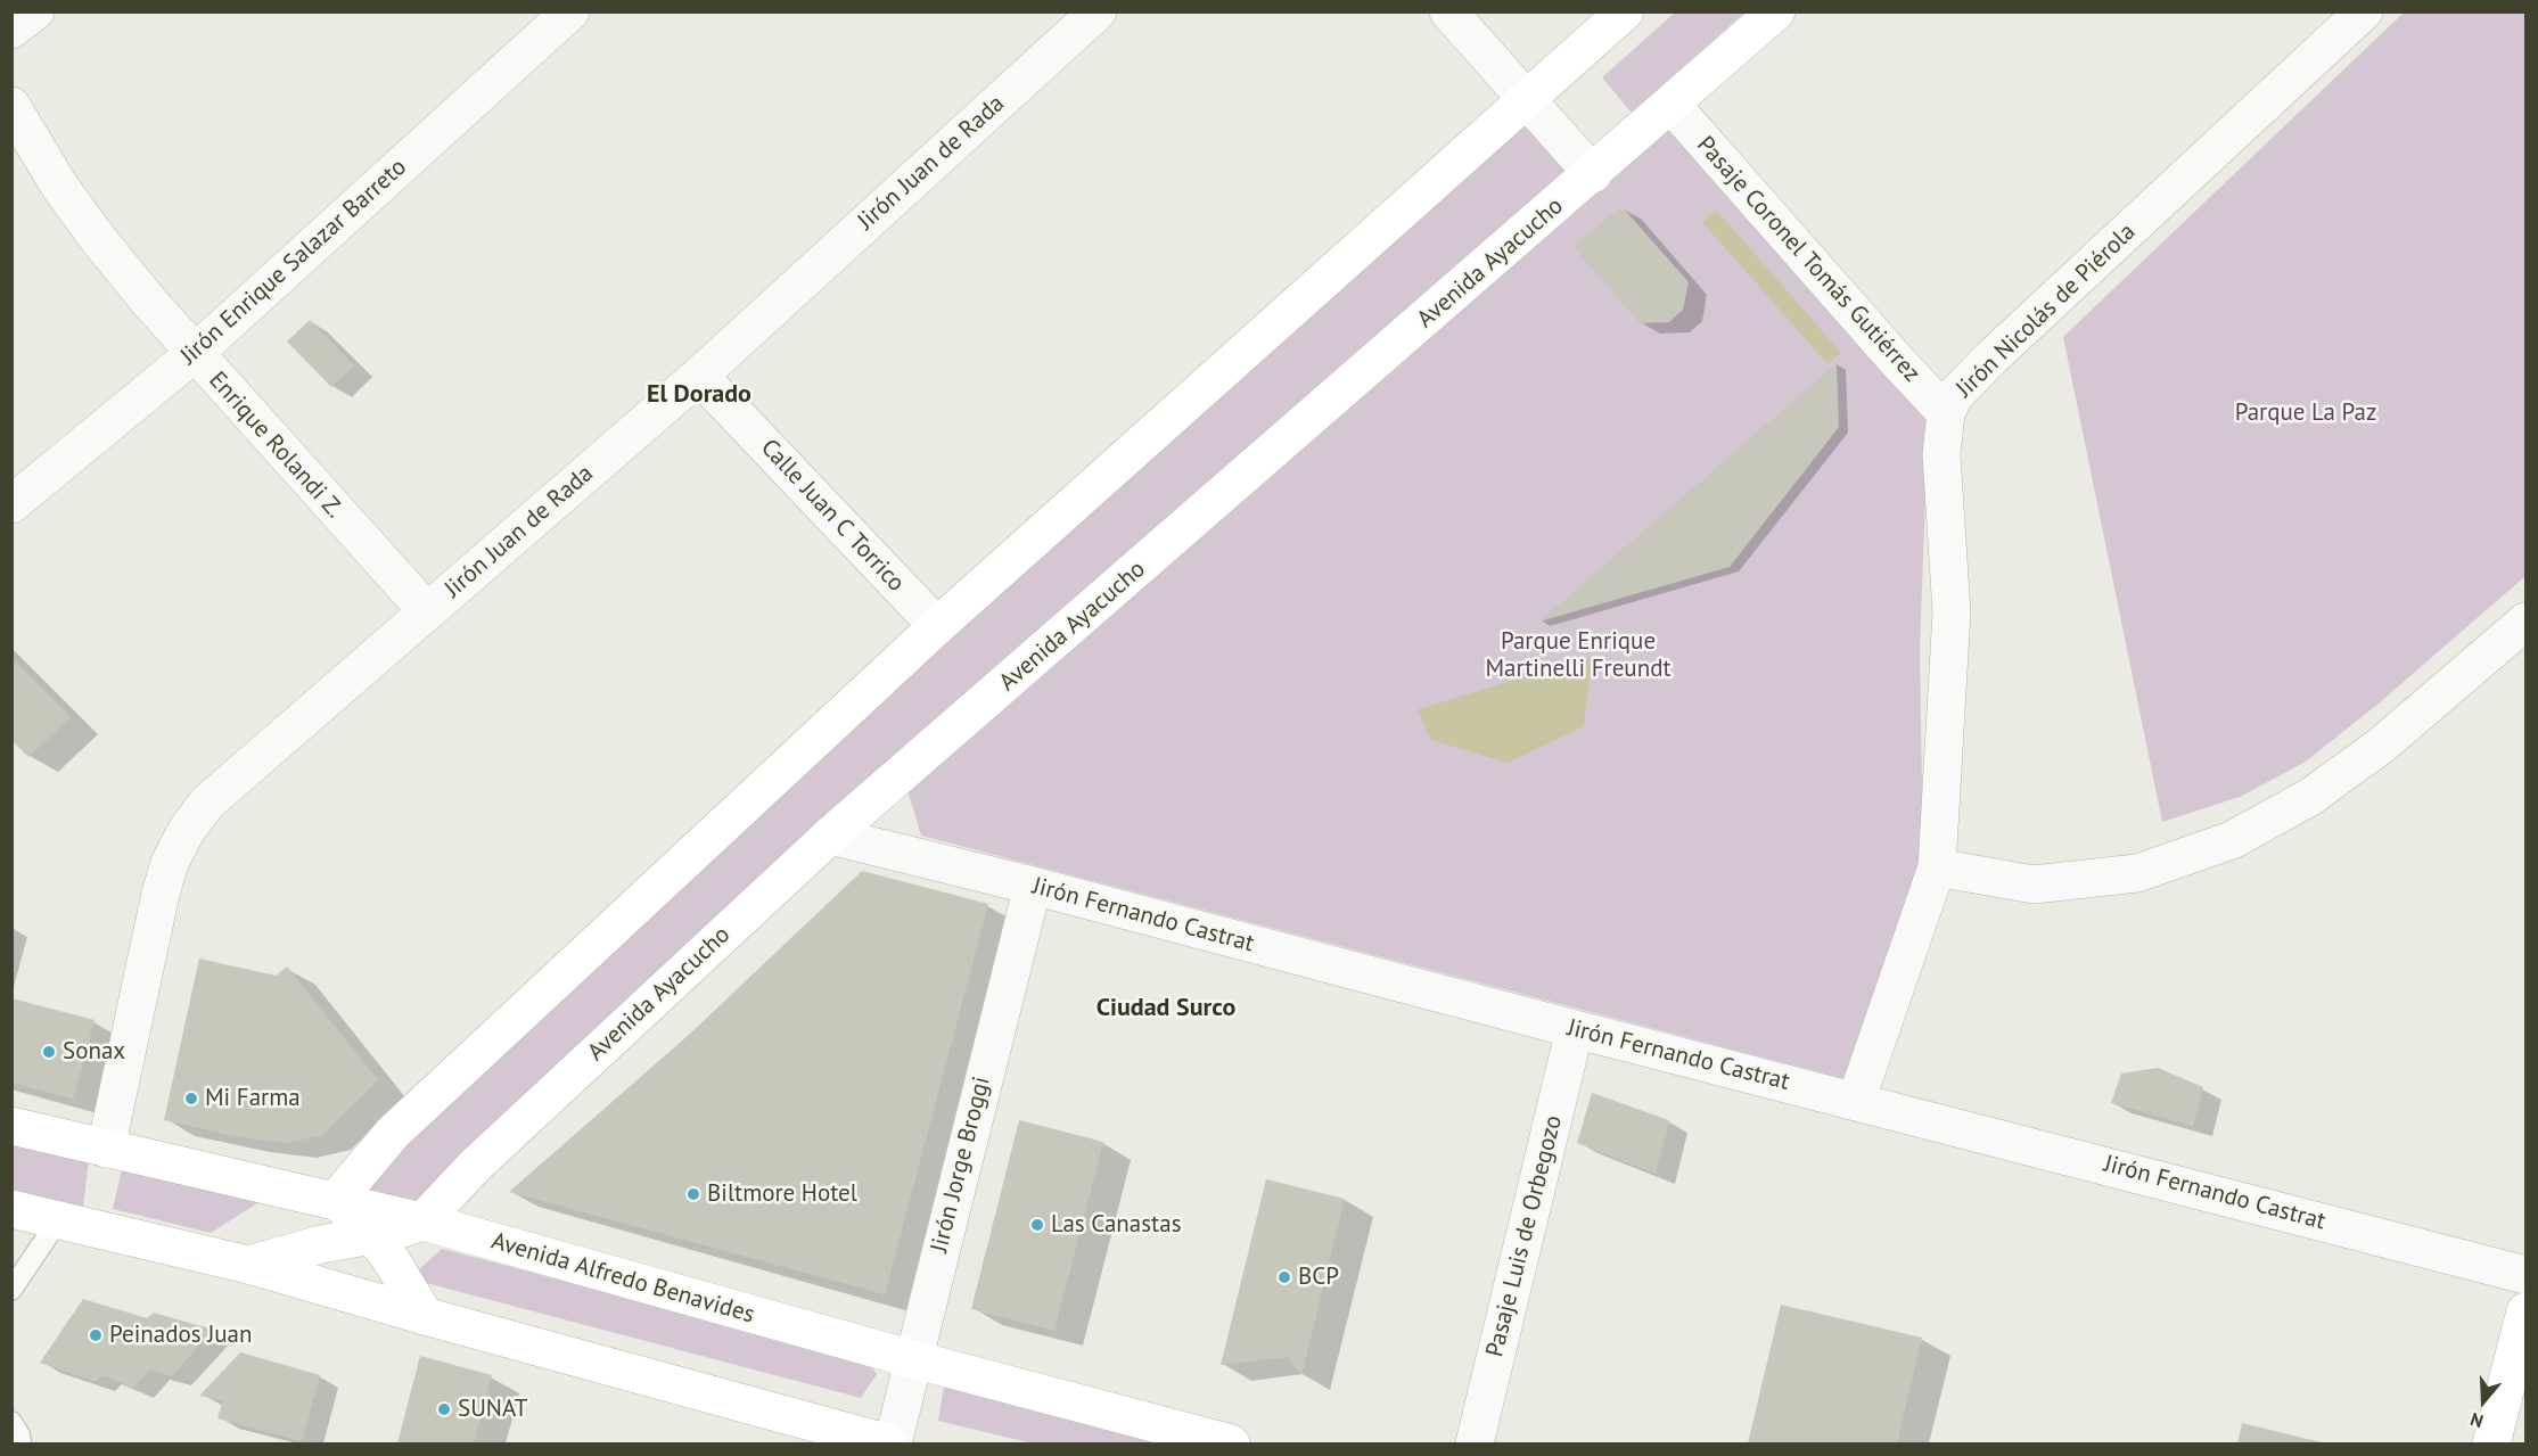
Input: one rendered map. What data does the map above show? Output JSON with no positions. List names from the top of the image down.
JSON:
{
  "streets": {
    "main road": ["Avenida Ayacucho", "Avenida Alfredo Benavides"],
    "street": [
      "Jirón Juan de Rada",
      "Pasaje Coronel Tomás Gutiérrez",
      "Jirón Enrique Salazar Barreto",
      "Jirón Nicolás de Piérola",
      "Enrique Rolandi Z.",
      "Calle Juan C Torrico",
      "Jirón Fernando Castrat",
      "Jirón Jorge Broggi",
      "Pasaje Luis de Orbegozo"
    ]
  },
  "crossings": [
    ["Jirón Juan de Rada", "Enrique Rolandi Z."],
    ["Jirón Juan de Rada", "Calle Juan C Torrico"],
    ["Jirón Juan de Rada", "Avenida Alfredo Benavides"],
    ["Pasaje Coronel Tomás Gutiérrez", "Avenida Ayacucho"],
    ["Pasaje Coronel Tomás Gutiérrez", "Jirón Nicolás de Piérola"],
    ["Jirón Enrique Salazar Barreto", "Enrique Rolandi Z."],
    ["Avenida Ayacucho", "Jirón Fernando Castrat"],
    ["Avenida Ayacucho", "Avenida Alfredo Benavides"],
    ["Jirón Nicolás de Piérola", "Jirón Fernando Castrat"],
    ["Jirón Fernando Castrat", "Jirón Jorge Broggi"],
    ["Jirón Fernando Castrat", "Pasaje Luis de Orbegozo"],
    ["Jirón Jorge Broggi", "Avenida Alfredo Benavides"]
  ],
  "districts": ["El Dorado", "Ciudad Surco"],
  "parks": ["Parque La Paz", "Parque Enrique Martinelli Freundt"],
  "places": [
    "Sonax",
    "Mi Farma",
    "Biltmore Hotel",
    "Las Canastas",
    "BCP",
    "Peinados Juan",
    "SUNAT"
  ],
  "north": "bottom"
}
